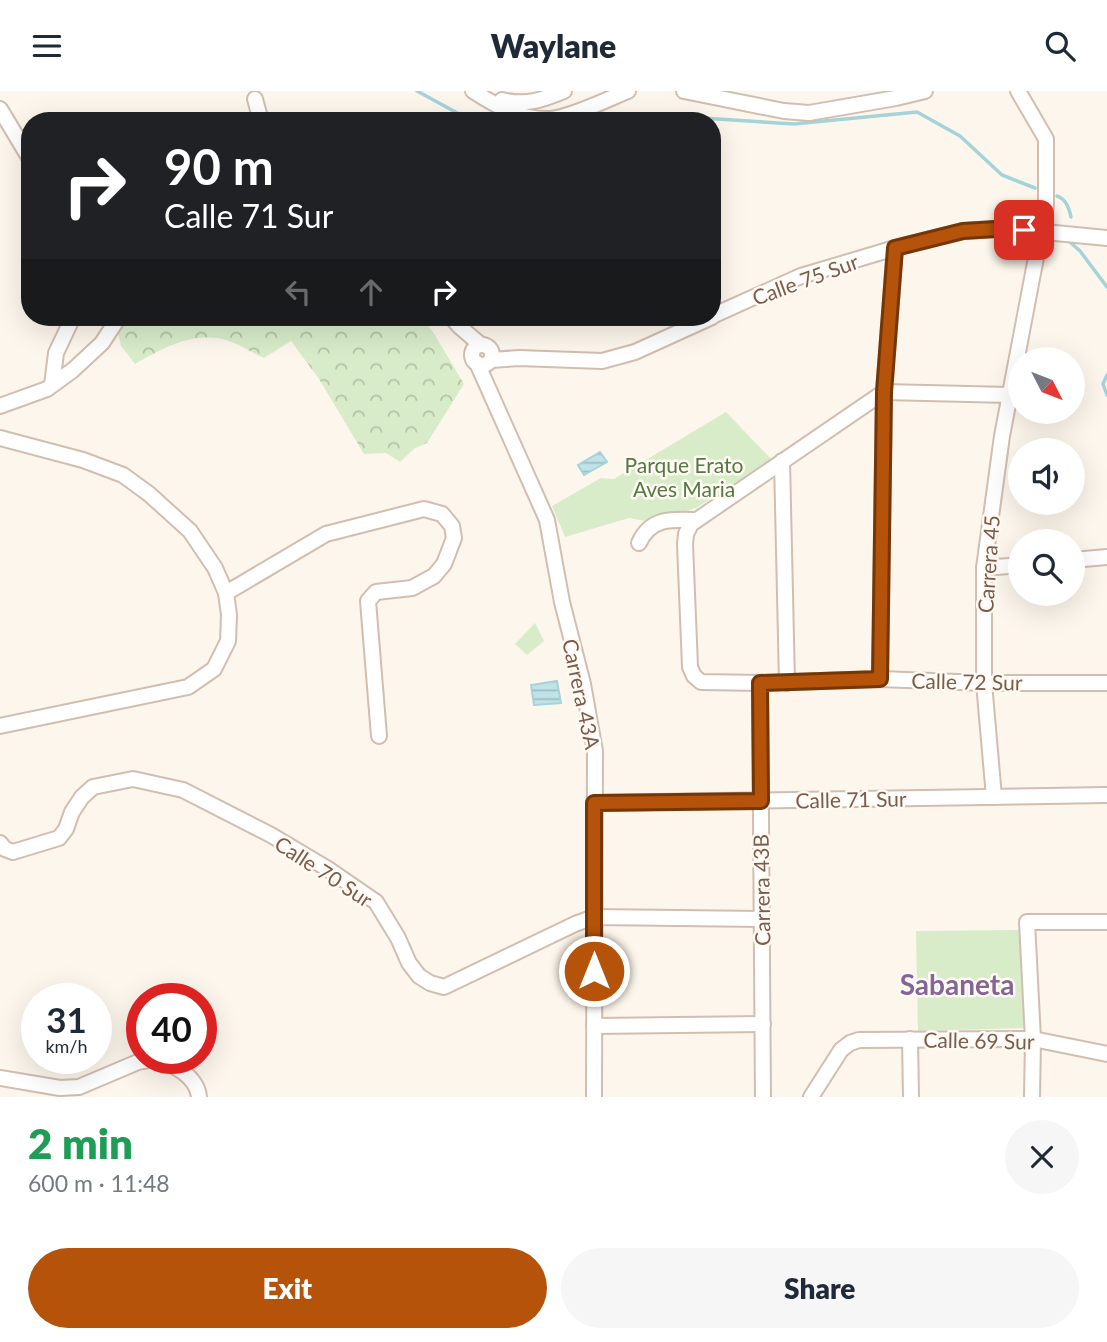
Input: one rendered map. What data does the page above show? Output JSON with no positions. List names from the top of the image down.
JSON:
{
  "streets": {
    "street": [
      "Calle 75 Sur",
      "Carrera 45",
      "Calle 72 Sur",
      "Carrera 43A",
      "Calle 71 Sur",
      "Calle 70 Sur",
      "Carrera 43B",
      "Calle 69 Sur"
    ]
  },
  "crossings": [
    ["Calle 75 Sur", "Carrera 45"],
    ["Calle 75 Sur", "Carrera 43A"],
    ["Carrera 45", "Calle 72 Sur"],
    ["Carrera 45", "Calle 71 Sur"],
    ["Calle 72 Sur", "Carrera 43B"],
    ["Carrera 43A", "Calle 71 Sur"],
    ["Carrera 43A", "Calle 70 Sur"],
    ["Calle 71 Sur", "Carrera 43B"],
    ["Calle 70 Sur", "Carrera 43B"]
  ],
  "districts": ["Sabaneta"],
  "parks": ["Parque Erato Aves Maria"],
  "north": "bottom right",
  "page": {
    "header": "Waylane",
    "turn": ["90 m", "Calle 71 Sur"],
    "speed": "31 km/h",
    "limit": "40",
    "heading": ["2 min", "600 m · 11:48"],
    "buttons": ["Exit", "Share"]
  }
}
